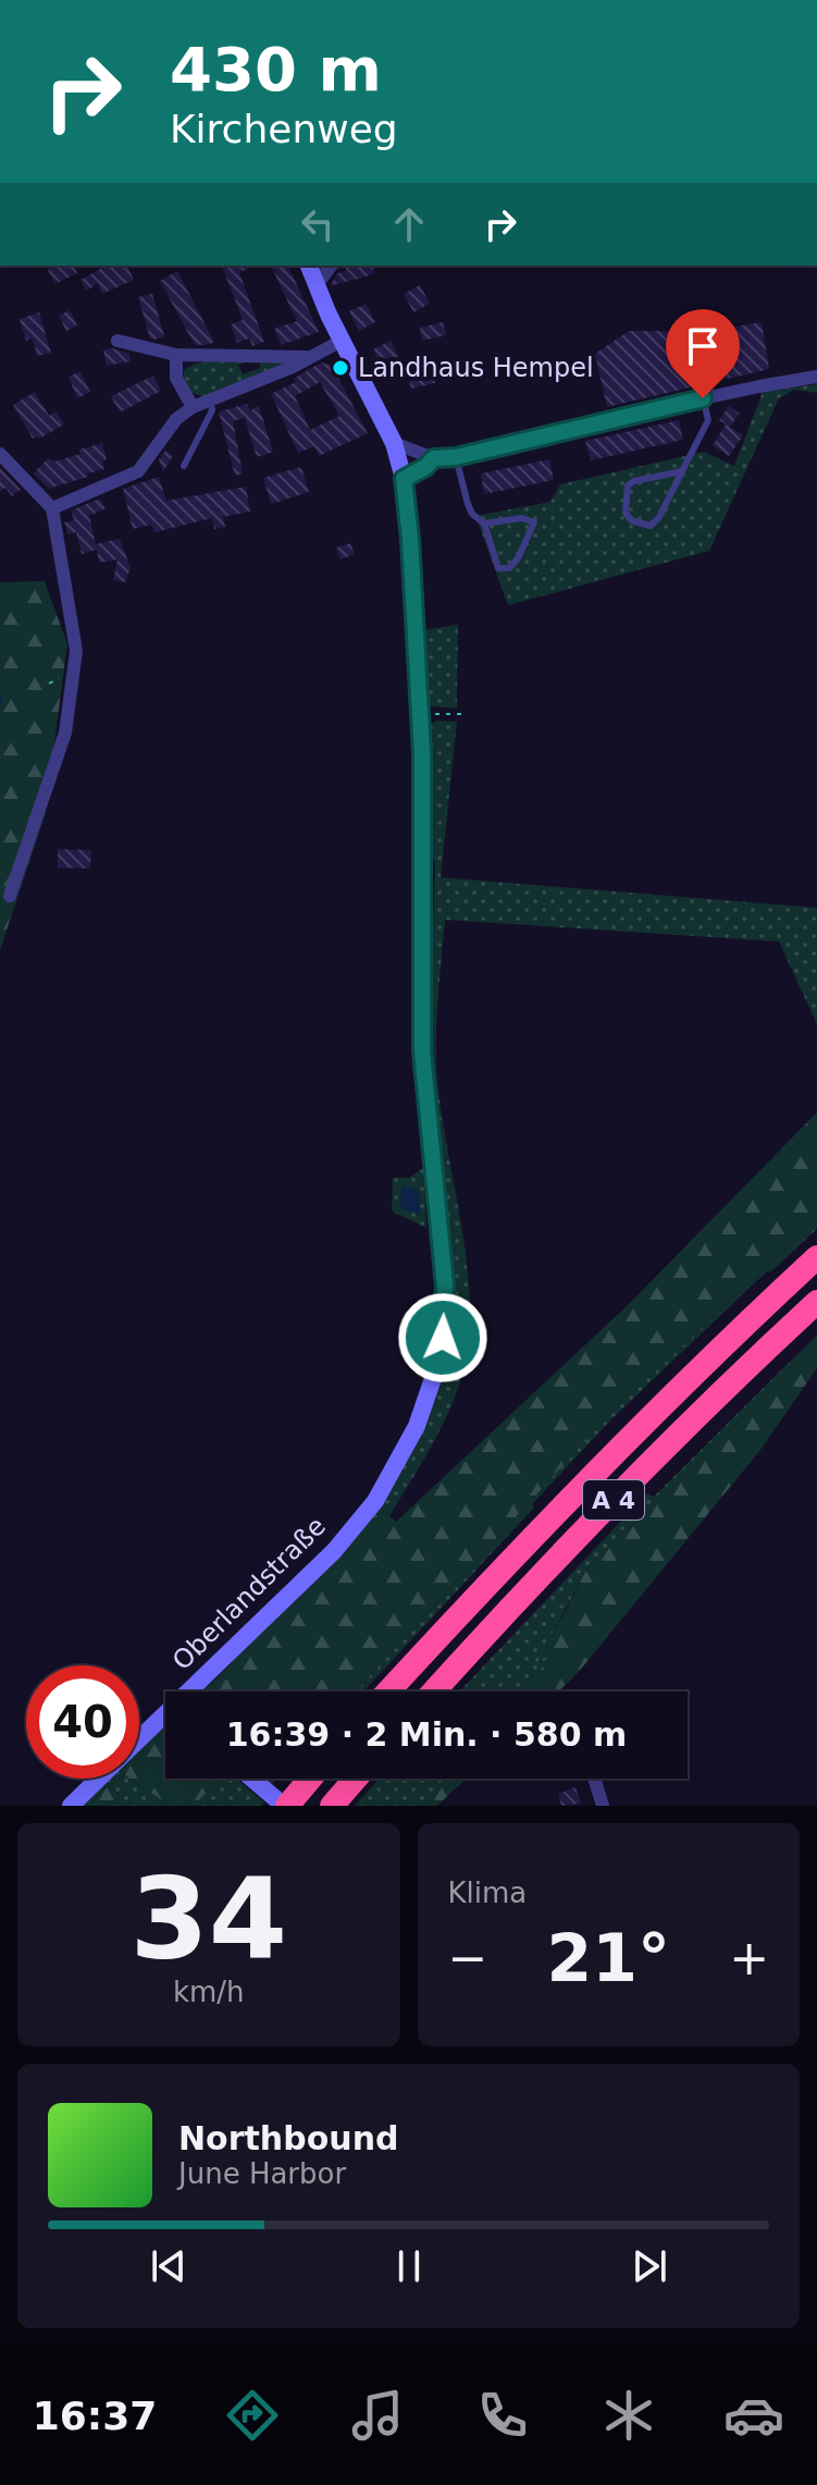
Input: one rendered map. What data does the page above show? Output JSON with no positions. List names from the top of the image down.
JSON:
{
  "streets": {
    "highway": ["A 4"],
    "street": ["Oberlandstraße"]
  },
  "places": ["Landhaus Hempel"],
  "page": {
    "turn": ["430 m", "Kirchenweg"],
    "limit": "40",
    "trip": "16:39 · 2 Min. · 580 m",
    "tile": [
      ["34", "km/h"],
      "Klima"
    ],
    "heat": ["−", "21°", "+"],
    "song": ["Northbound", "June Harbor"],
    "tabs": "16:37"
  }
}
